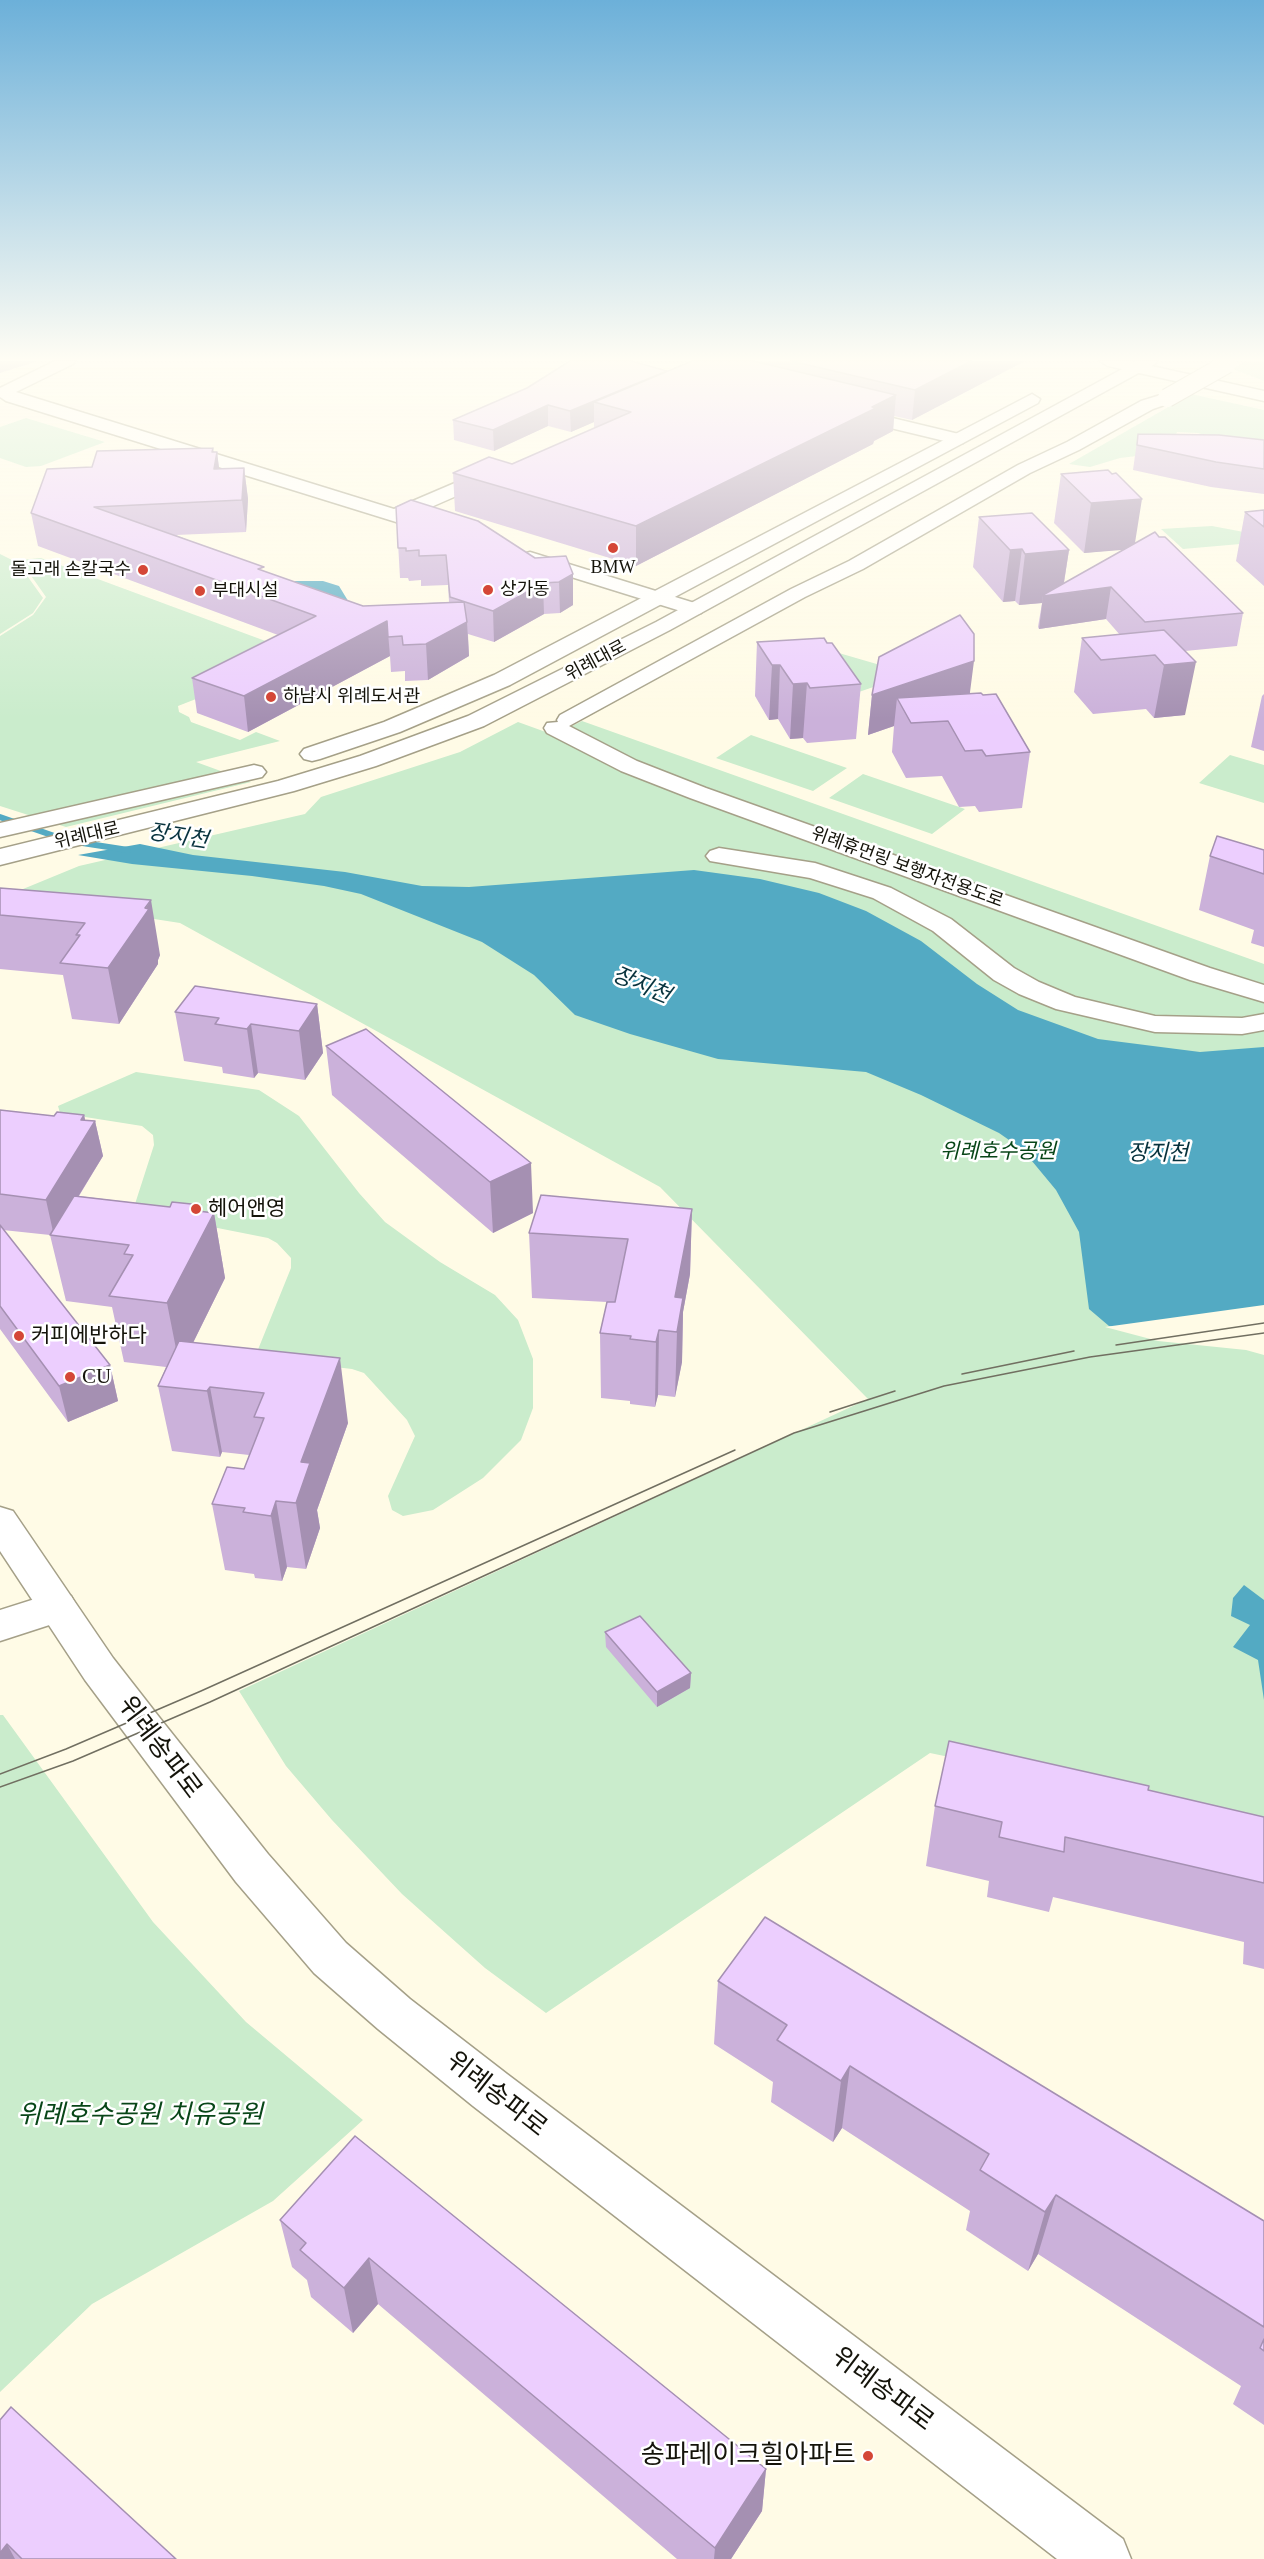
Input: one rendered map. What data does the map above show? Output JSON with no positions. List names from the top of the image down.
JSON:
{
  "streets": {
    "street": ["위례대로", "위례휴먼링 보행자전용도로", "위례송파로"]
  },
  "water": ["장지천"],
  "parks": ["위례호수공원", "위례호수공원 치유공원"],
  "places": [
    "BMW",
    "돌고래 손칼국수",
    "상가동",
    "부대시설",
    "하남시 위례도서관",
    "헤어앤영",
    "커피에반하다",
    "CU",
    "송파레이크힐아파트"
  ]
}
